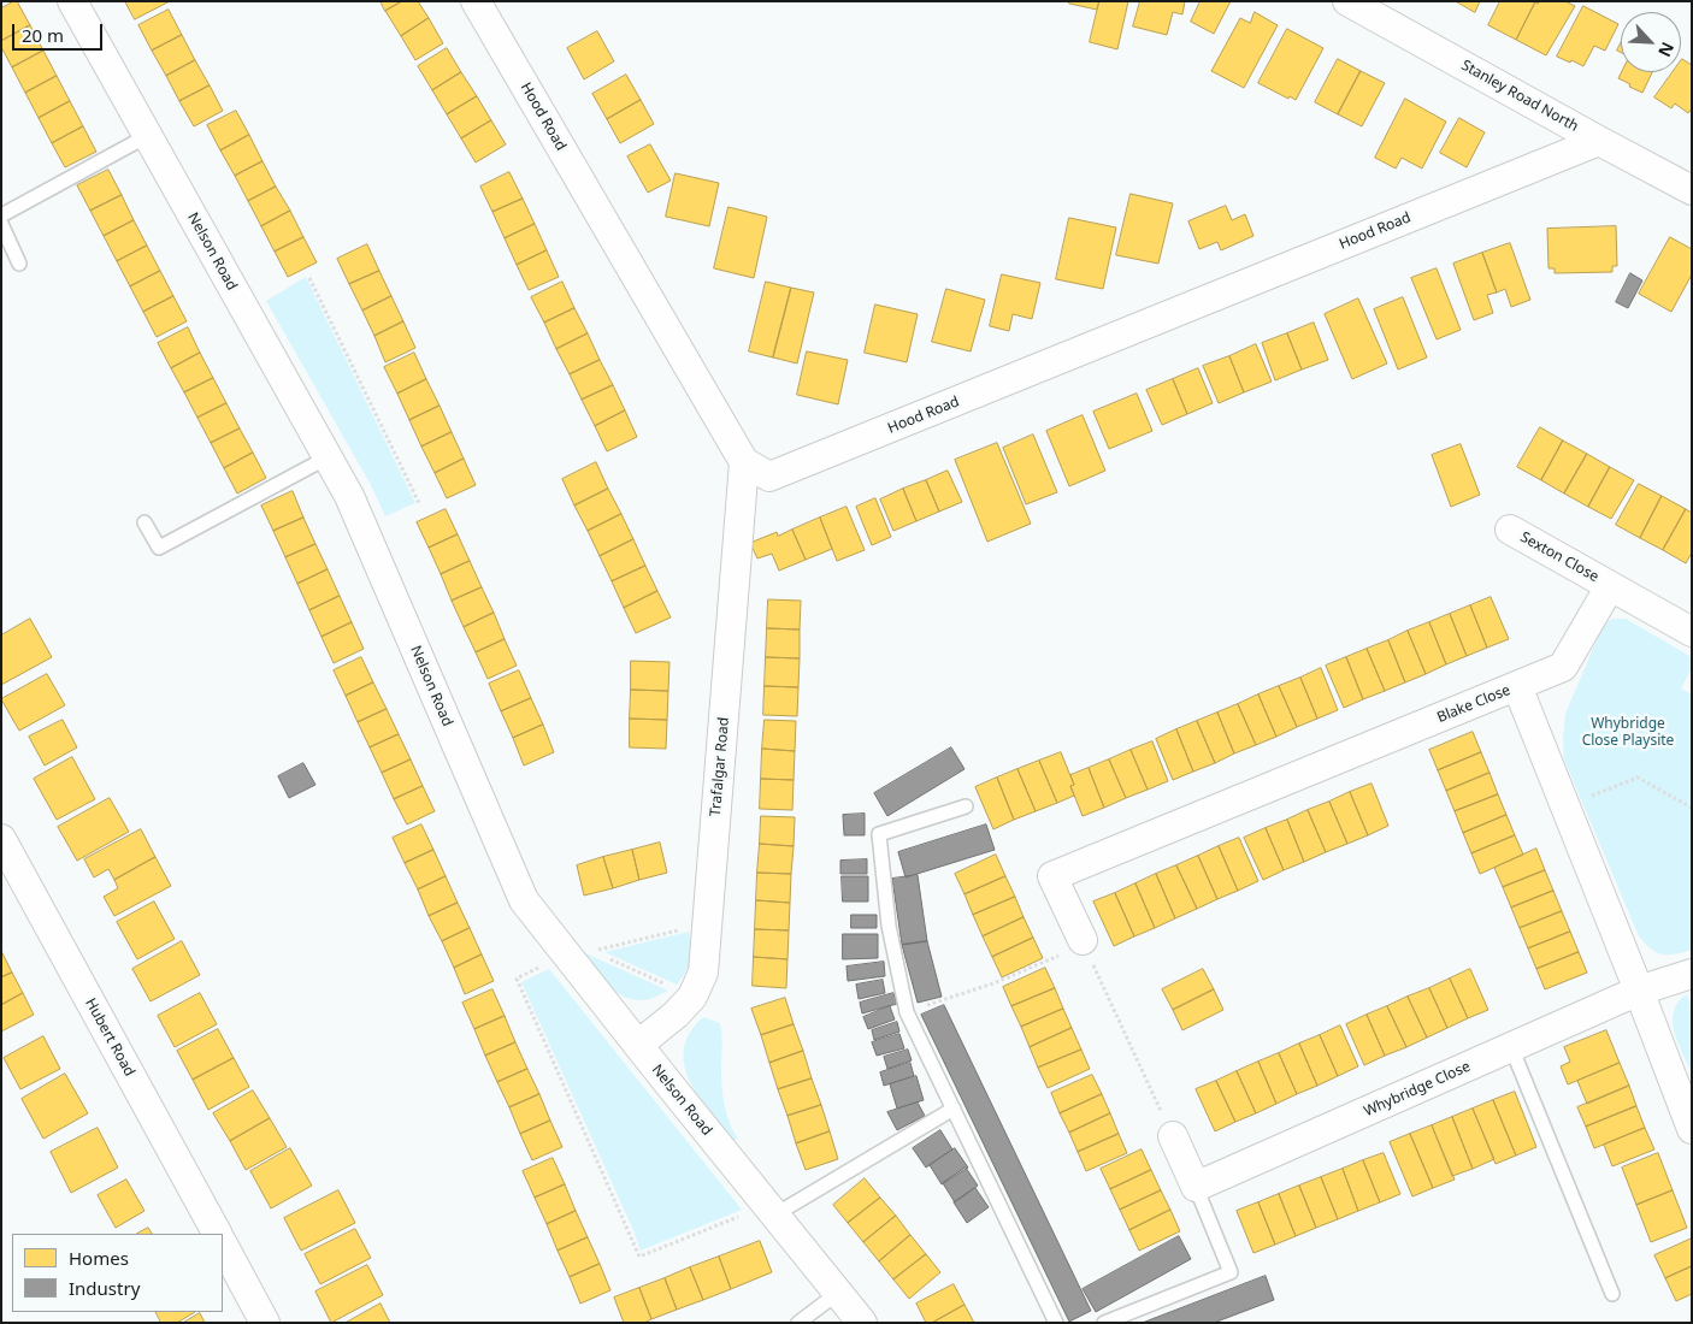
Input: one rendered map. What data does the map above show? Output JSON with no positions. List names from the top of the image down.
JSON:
{
  "streets": {
    "street": [
      "Stanley Road North",
      "Hood Road",
      "Nelson Road",
      "Sexton Close",
      "Blake Close",
      "Trafalgar Road",
      "Hubert Road",
      "Whybridge Close"
    ]
  },
  "crossings": [
    ["Stanley Road North", "Hood Road"],
    ["Hood Road", "Trafalgar Road"],
    ["Nelson Road", "Trafalgar Road"],
    ["Sexton Close", "Blake Close"],
    ["Blake Close", "Whybridge Close"]
  ],
  "parks": ["Whybridge Close Playsite"],
  "legend": ["Homes", "Industry"],
  "scale_bar": "20 m",
  "north": "bottom right"
}
